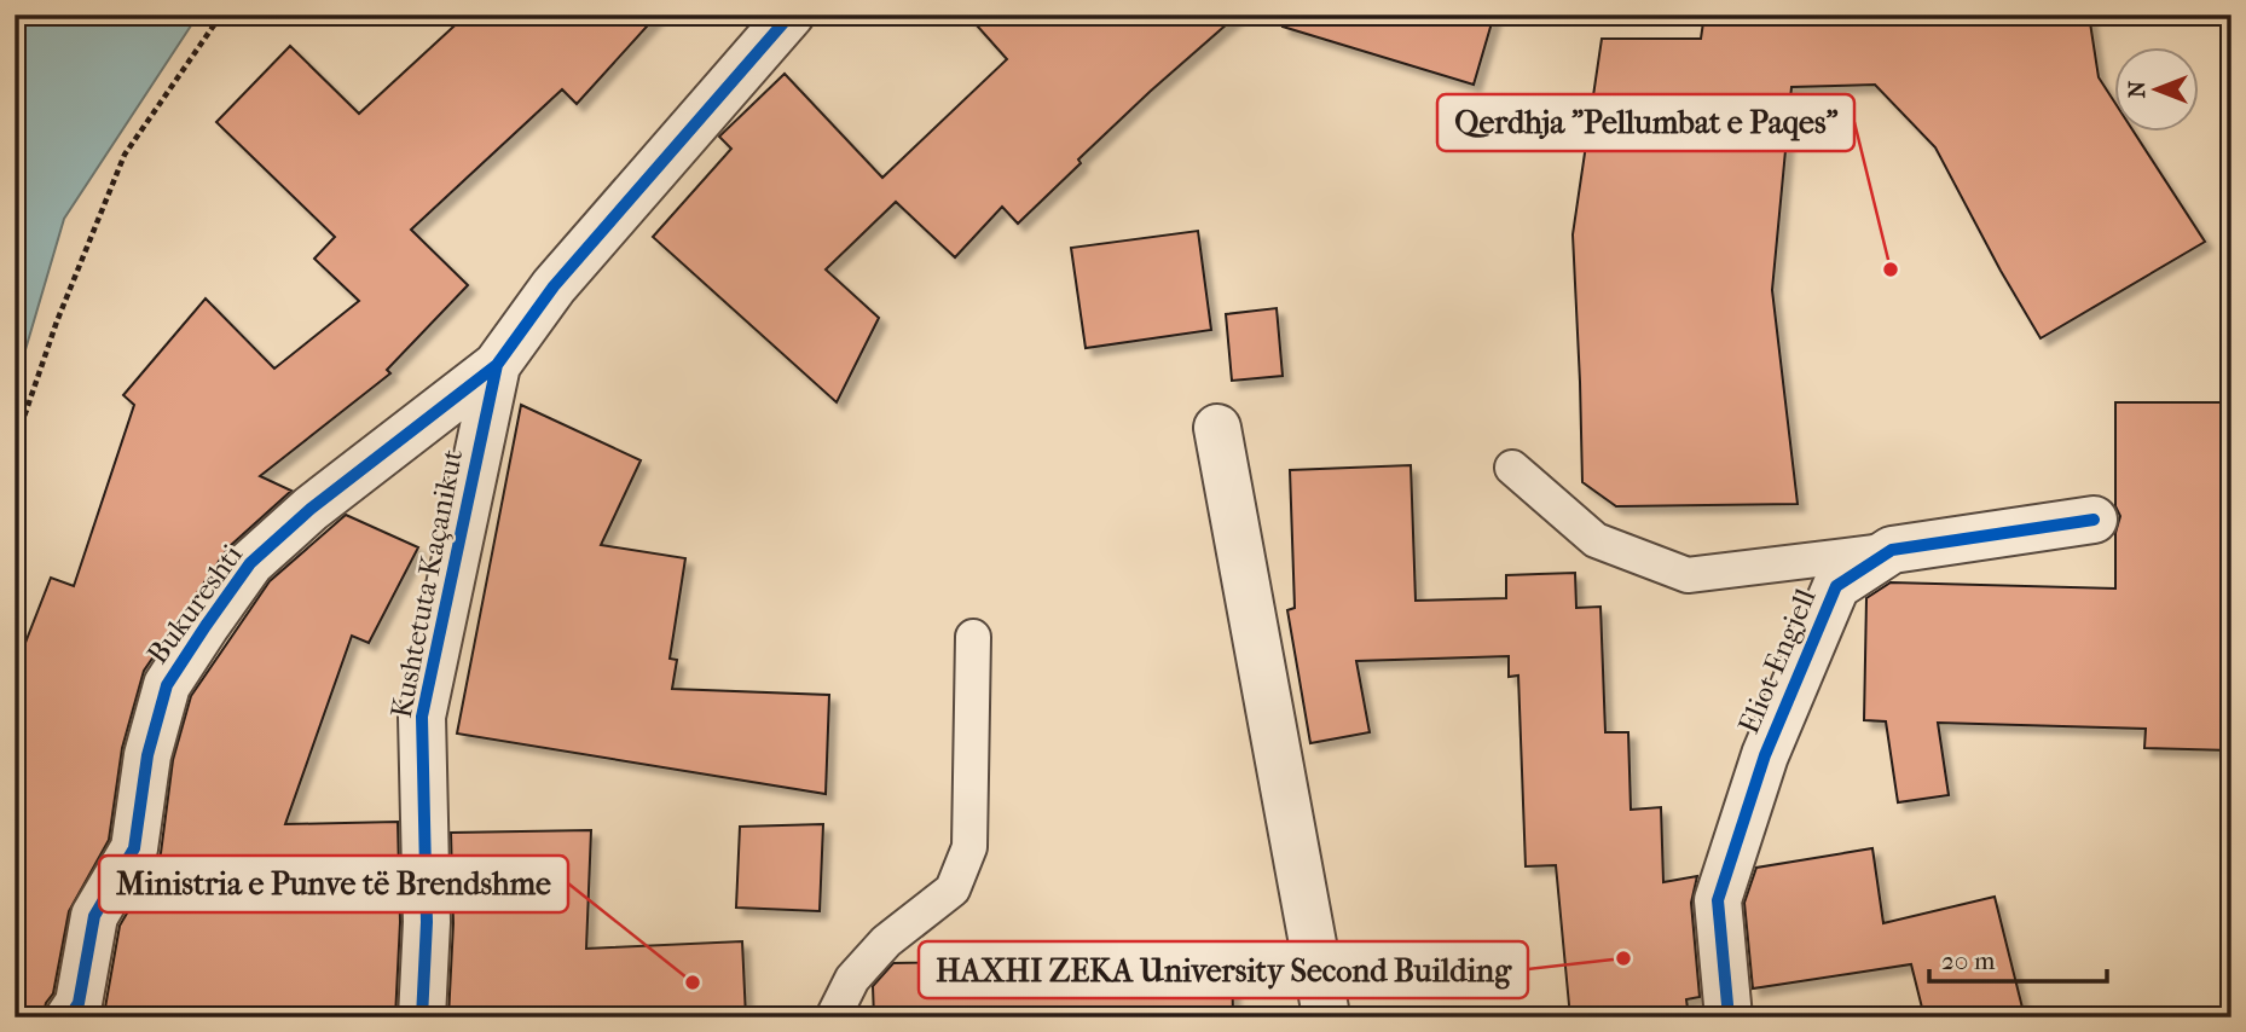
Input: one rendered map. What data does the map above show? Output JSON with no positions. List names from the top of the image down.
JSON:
{
  "streets": {
    "street": ["Kushtetuta Kaçanikut", "Bukureshti", "Eliot Engjell"]
  },
  "crossings": [
    ["Kushtetuta Kaçanikut", "Bukureshti"]
  ],
  "places": ["Qerdhja \"Pellumbat e Paqes\"", "HAXHI ZEKA University Second Building", "Ministria e Punve të Brendshme"],
  "scale_bar": "20 m",
  "north": "left"
}
